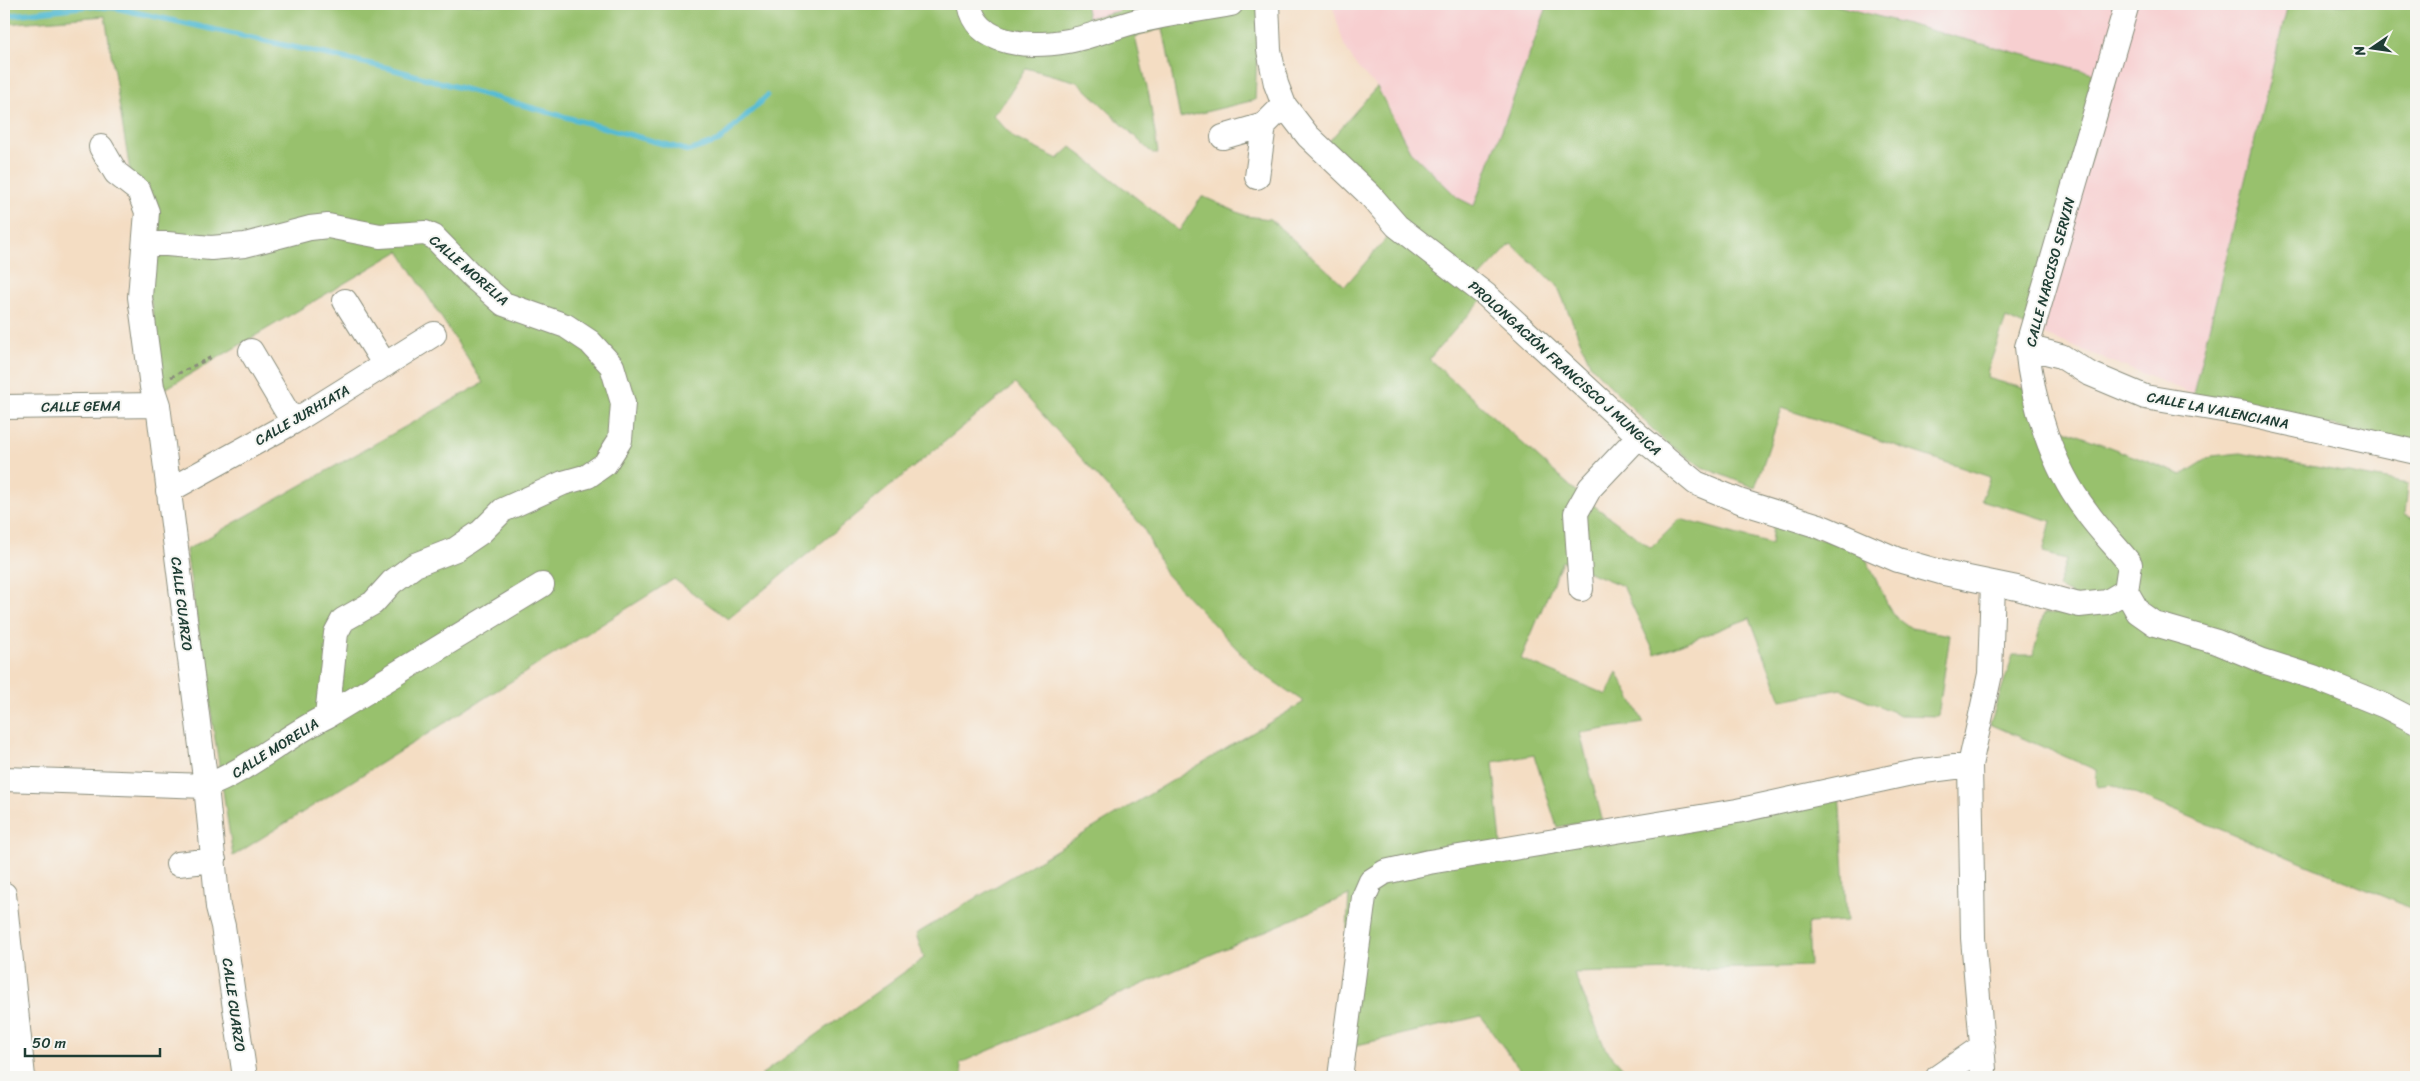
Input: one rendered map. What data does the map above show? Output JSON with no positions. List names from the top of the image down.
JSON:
{
  "streets": {
    "street": [
      "CALLE MORELIA",
      "CALLE NARCISO SERVIN",
      "PROLONGACIÓN FRANCISCO J MUNGICA",
      "CALLE GEMA",
      "CALLE LA VALENCIANA",
      "CALLE JURHIATA",
      "CALLE CUARZO"
    ]
  },
  "crossings": [
    ["CALLE MORELIA", "CALLE CUARZO"],
    ["CALLE NARCISO SERVIN", "CALLE LA VALENCIANA"],
    ["CALLE GEMA", "CALLE CUARZO"],
    ["CALLE JURHIATA", "CALLE CUARZO"]
  ],
  "scale_bar": "50 m",
  "north": "left"
}
